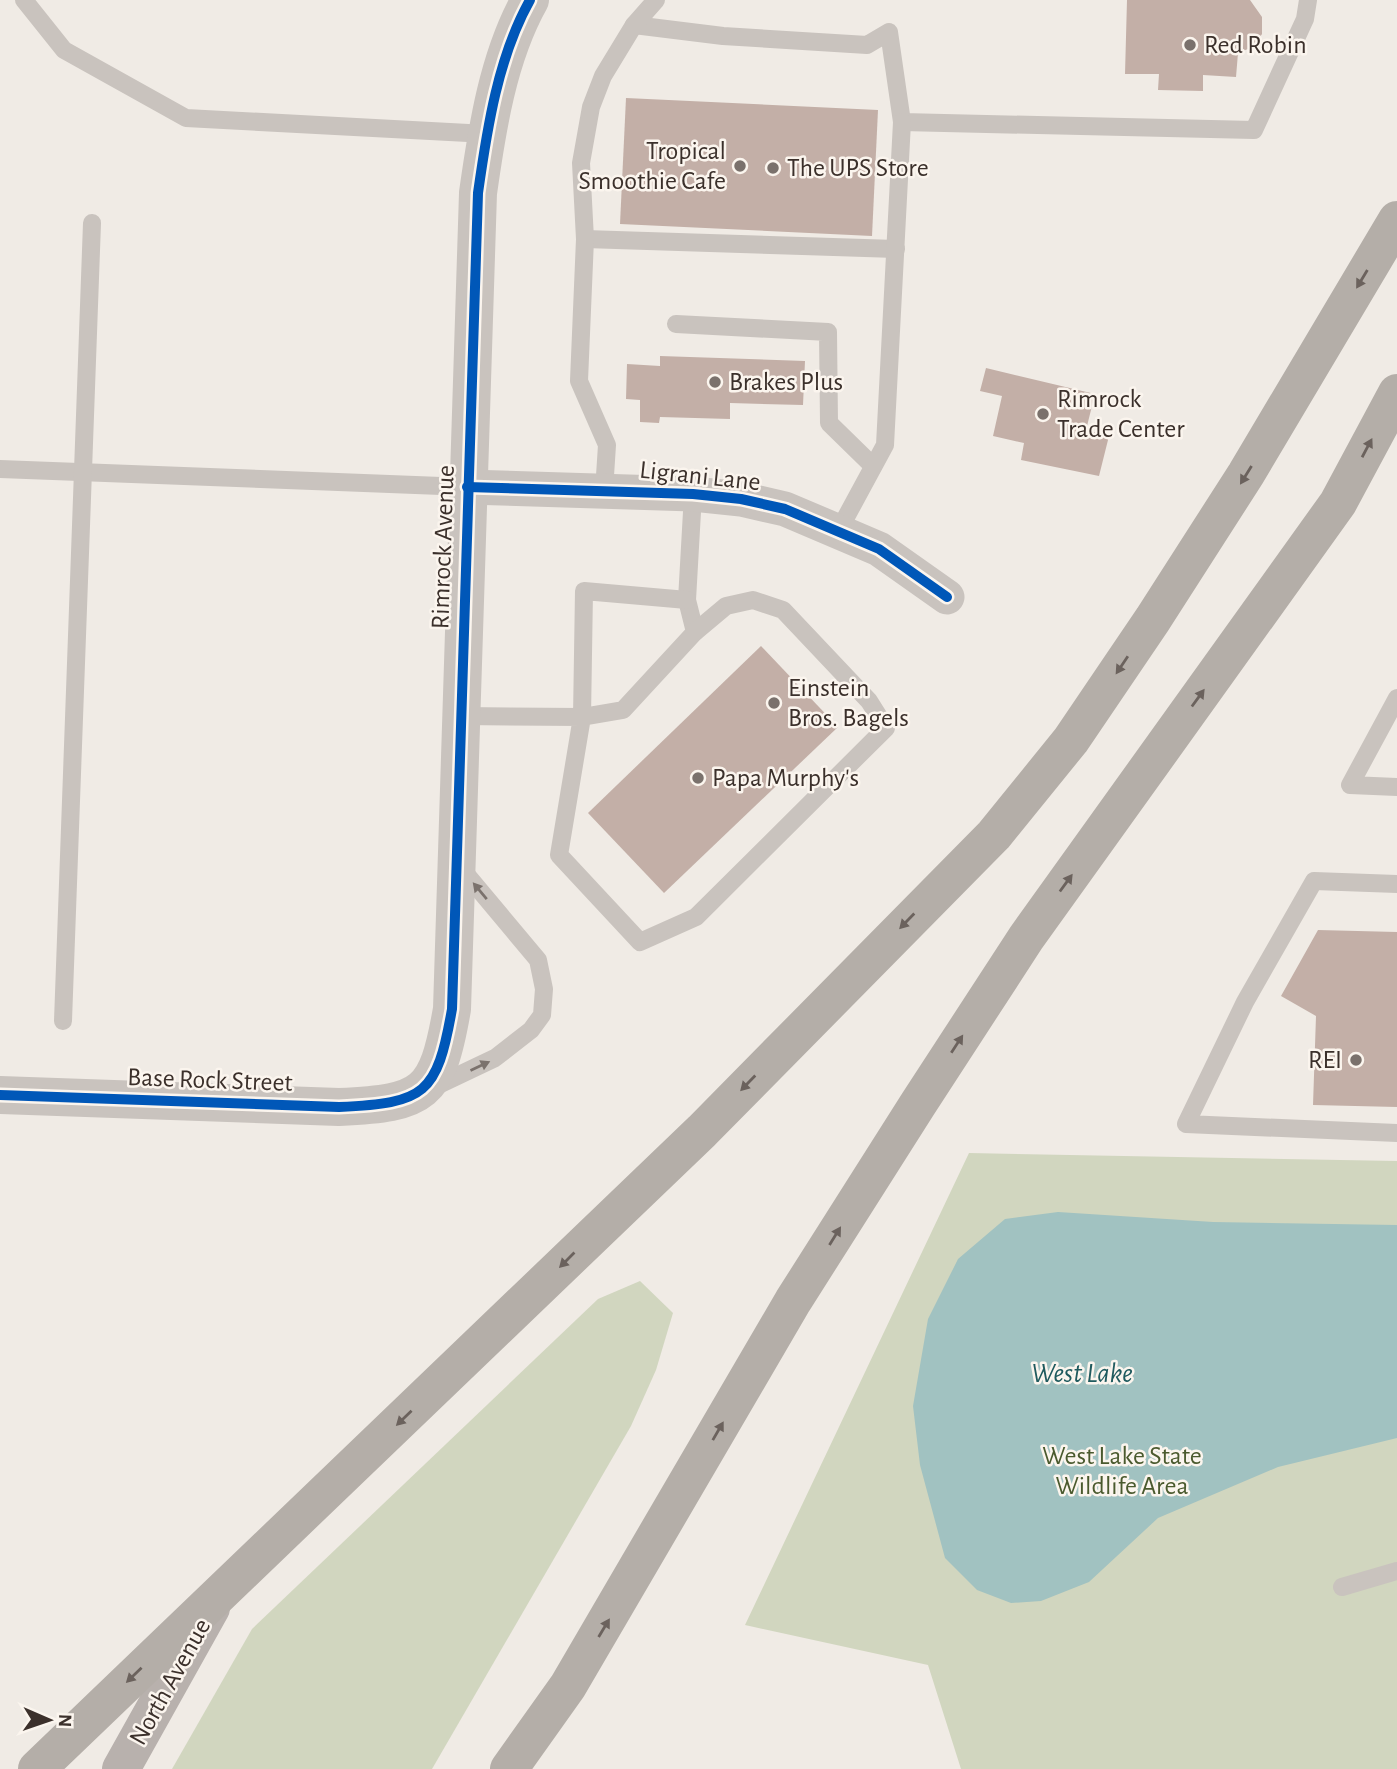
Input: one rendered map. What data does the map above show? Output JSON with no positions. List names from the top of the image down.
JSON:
{
  "streets": {
    "main road": ["North Avenue"],
    "street": ["Ligrani Lane", "Rimrock Avenue", "Base Rock Street"]
  },
  "crossings": [
    ["Ligrani Lane", "Rimrock Avenue"],
    ["Rimrock Avenue", "Base Rock Street"]
  ],
  "water": ["West Lake"],
  "parks": ["West Lake State Wildlife Area"],
  "places": [
    "Red Robin",
    "Tropical Smoothie Cafe",
    "The UPS Store",
    "Brakes Plus",
    "Rimrock Trade Center",
    "Einstein Bros. Bagels",
    "Papa Murphy's",
    "REI"
  ],
  "north": "right"
}
